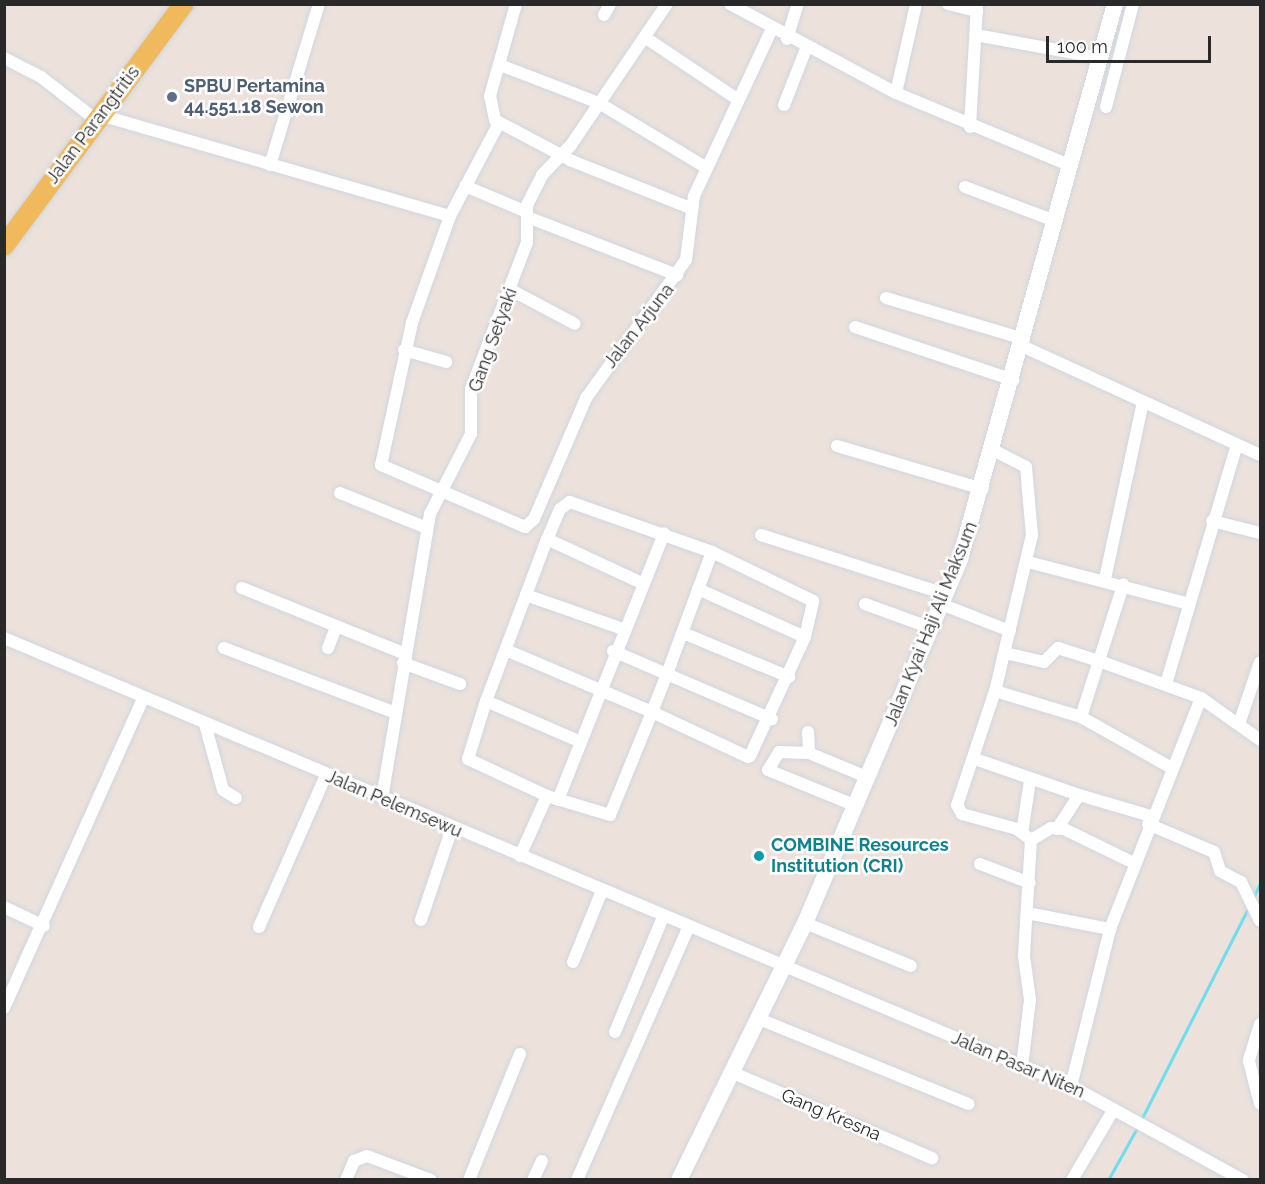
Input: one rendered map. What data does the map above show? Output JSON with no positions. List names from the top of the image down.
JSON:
{
  "streets": {
    "main road": ["Jalan Parangtritis"],
    "street": [
      "Jalan Arjuna",
      "Gang Setyaki",
      "Jalan Kyai Haji Ali Maksum",
      "Jalan Pelemsewu",
      "Jalan Pasar Niten",
      "Gang Kresna"
    ]
  },
  "crossings": [
    ["Jalan Arjuna", "Gang Setyaki"],
    ["Gang Setyaki", "Jalan Pelemsewu"],
    ["Jalan Kyai Haji Ali Maksum", "Jalan Pelemsewu"],
    ["Jalan Kyai Haji Ali Maksum", "Jalan Pasar Niten"],
    ["Jalan Kyai Haji Ali Maksum", "Gang Kresna"],
    ["Jalan Pelemsewu", "Jalan Pasar Niten"]
  ],
  "places": ["SPBU Pertamina 44.551.18 Sewon", "COMBINE Resources Institution (CRI)"],
  "scale_bar": "100 m"
}
